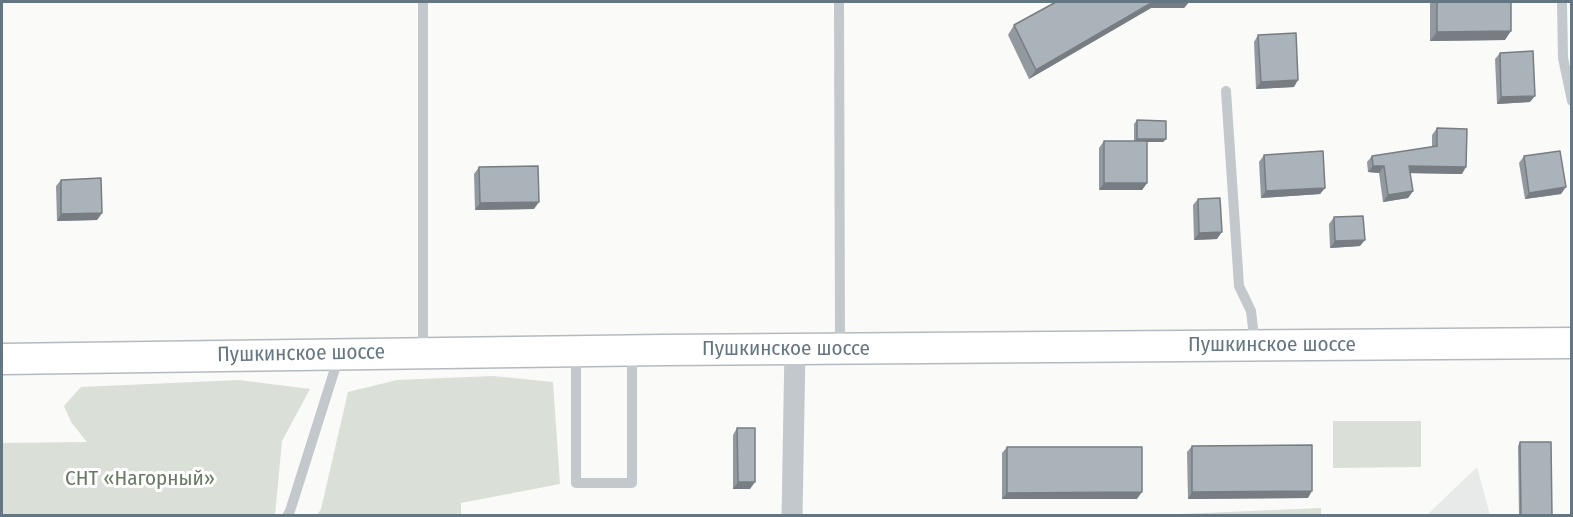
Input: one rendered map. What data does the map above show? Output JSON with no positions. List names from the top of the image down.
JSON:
{
  "streets": {
    "main road": ["Пушкинское шоссе"]
  },
  "parks": ["СНТ «Нагорный»"]
}
